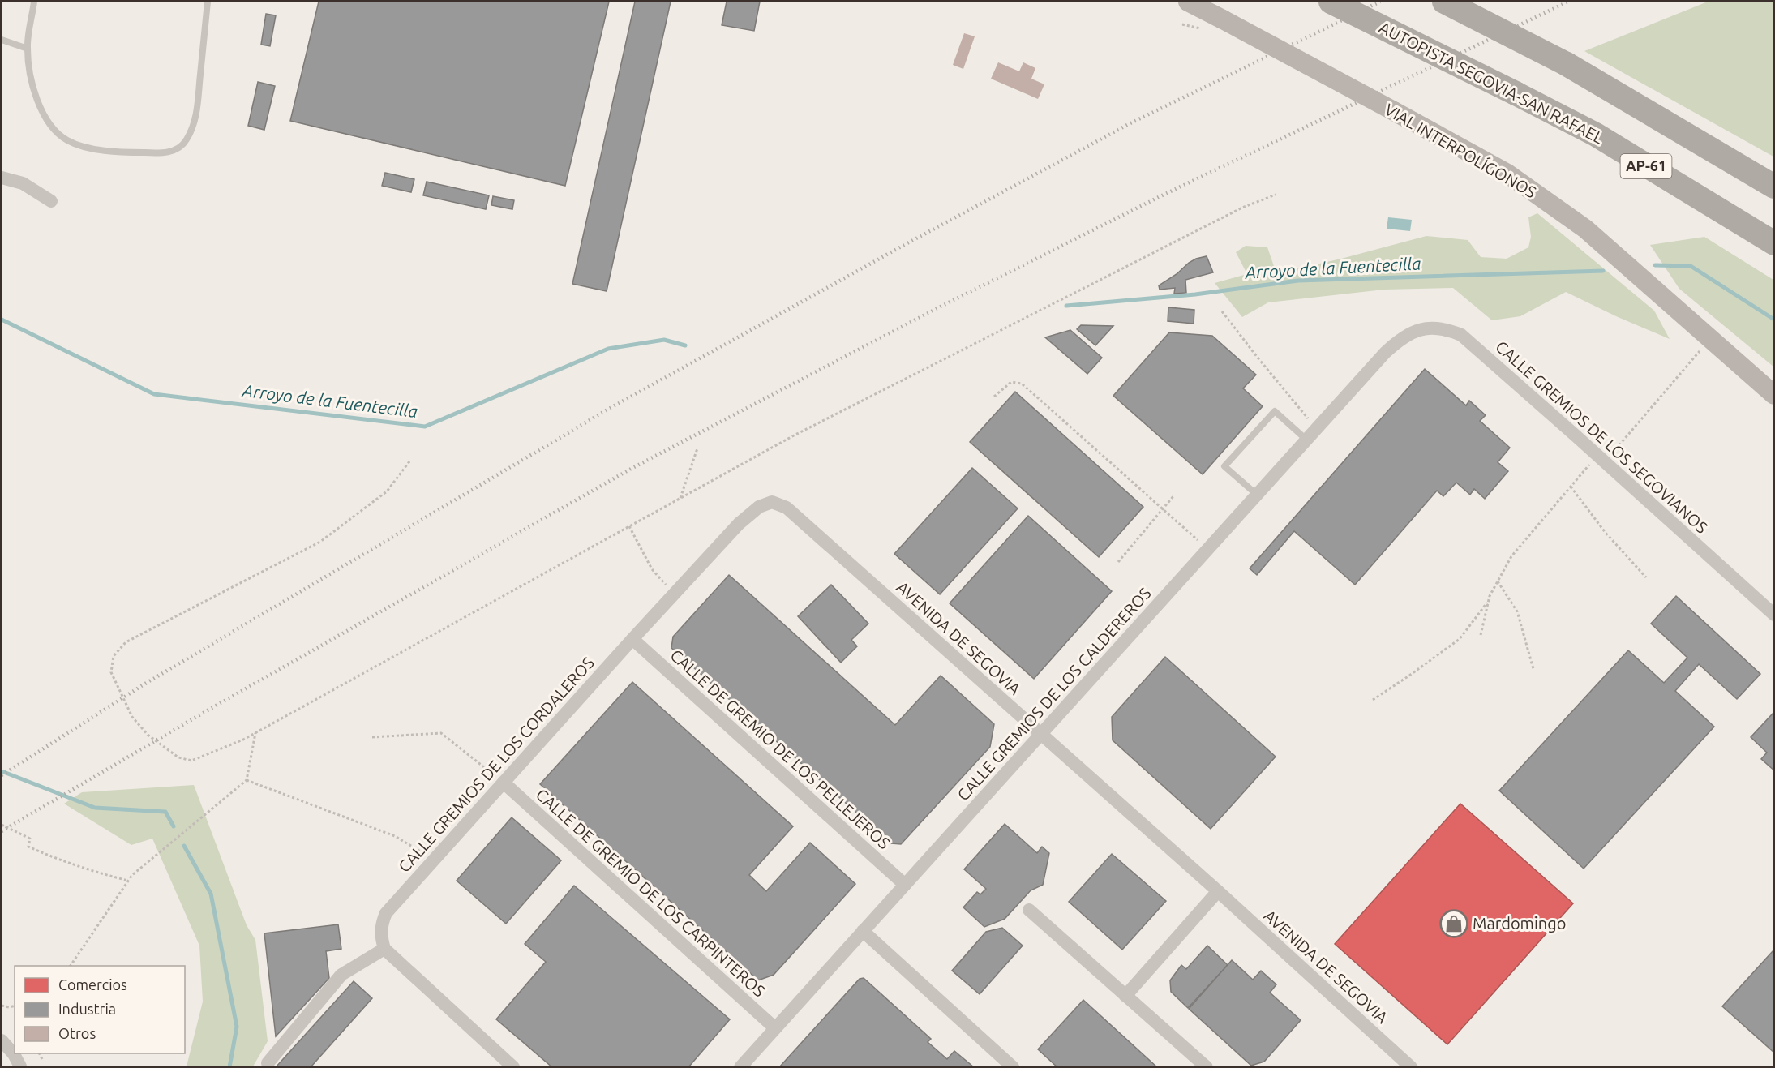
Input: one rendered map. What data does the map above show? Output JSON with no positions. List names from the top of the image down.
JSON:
{
  "streets": {
    "highway": ["AUTOPISTA SEGOVIA-SAN RAFAEL", "AP-61"],
    "main road": ["VIAL INTERPOLÍGONOS"],
    "street": [
      "CALLE GREMIOS DE LOS SEGOVIANOS",
      "AVENIDA DE SEGOVIA",
      "CALLE GREMIOS DE LOS CALDEREROS",
      "CALLE DE GREMIO DE LOS PELLEJEROS",
      "CALLE GREMIOS DE LOS CORDALEROS",
      "CALLE DE GREMIO DE LOS CARPINTEROS"
    ]
  },
  "crossings": [
    ["CALLE GREMIOS DE LOS SEGOVIANOS", "CALLE GREMIOS DE LOS CALDEREROS"],
    ["AVENIDA DE SEGOVIA", "CALLE GREMIOS DE LOS CALDEREROS"],
    ["AVENIDA DE SEGOVIA", "CALLE GREMIOS DE LOS CORDALEROS"],
    ["CALLE GREMIOS DE LOS CALDEREROS", "CALLE DE GREMIO DE LOS PELLEJEROS"],
    ["CALLE GREMIOS DE LOS CALDEREROS", "CALLE DE GREMIO DE LOS CARPINTEROS"],
    ["CALLE DE GREMIO DE LOS PELLEJEROS", "CALLE GREMIOS DE LOS CORDALEROS"],
    ["CALLE GREMIOS DE LOS CORDALEROS", "CALLE DE GREMIO DE LOS CARPINTEROS"]
  ],
  "water": ["Arroyo de la Fuentecilla"],
  "places": {
    "shop": ["Mardomingo"]
  },
  "legend": ["Comercios", "Industria", "Otros"]
}
